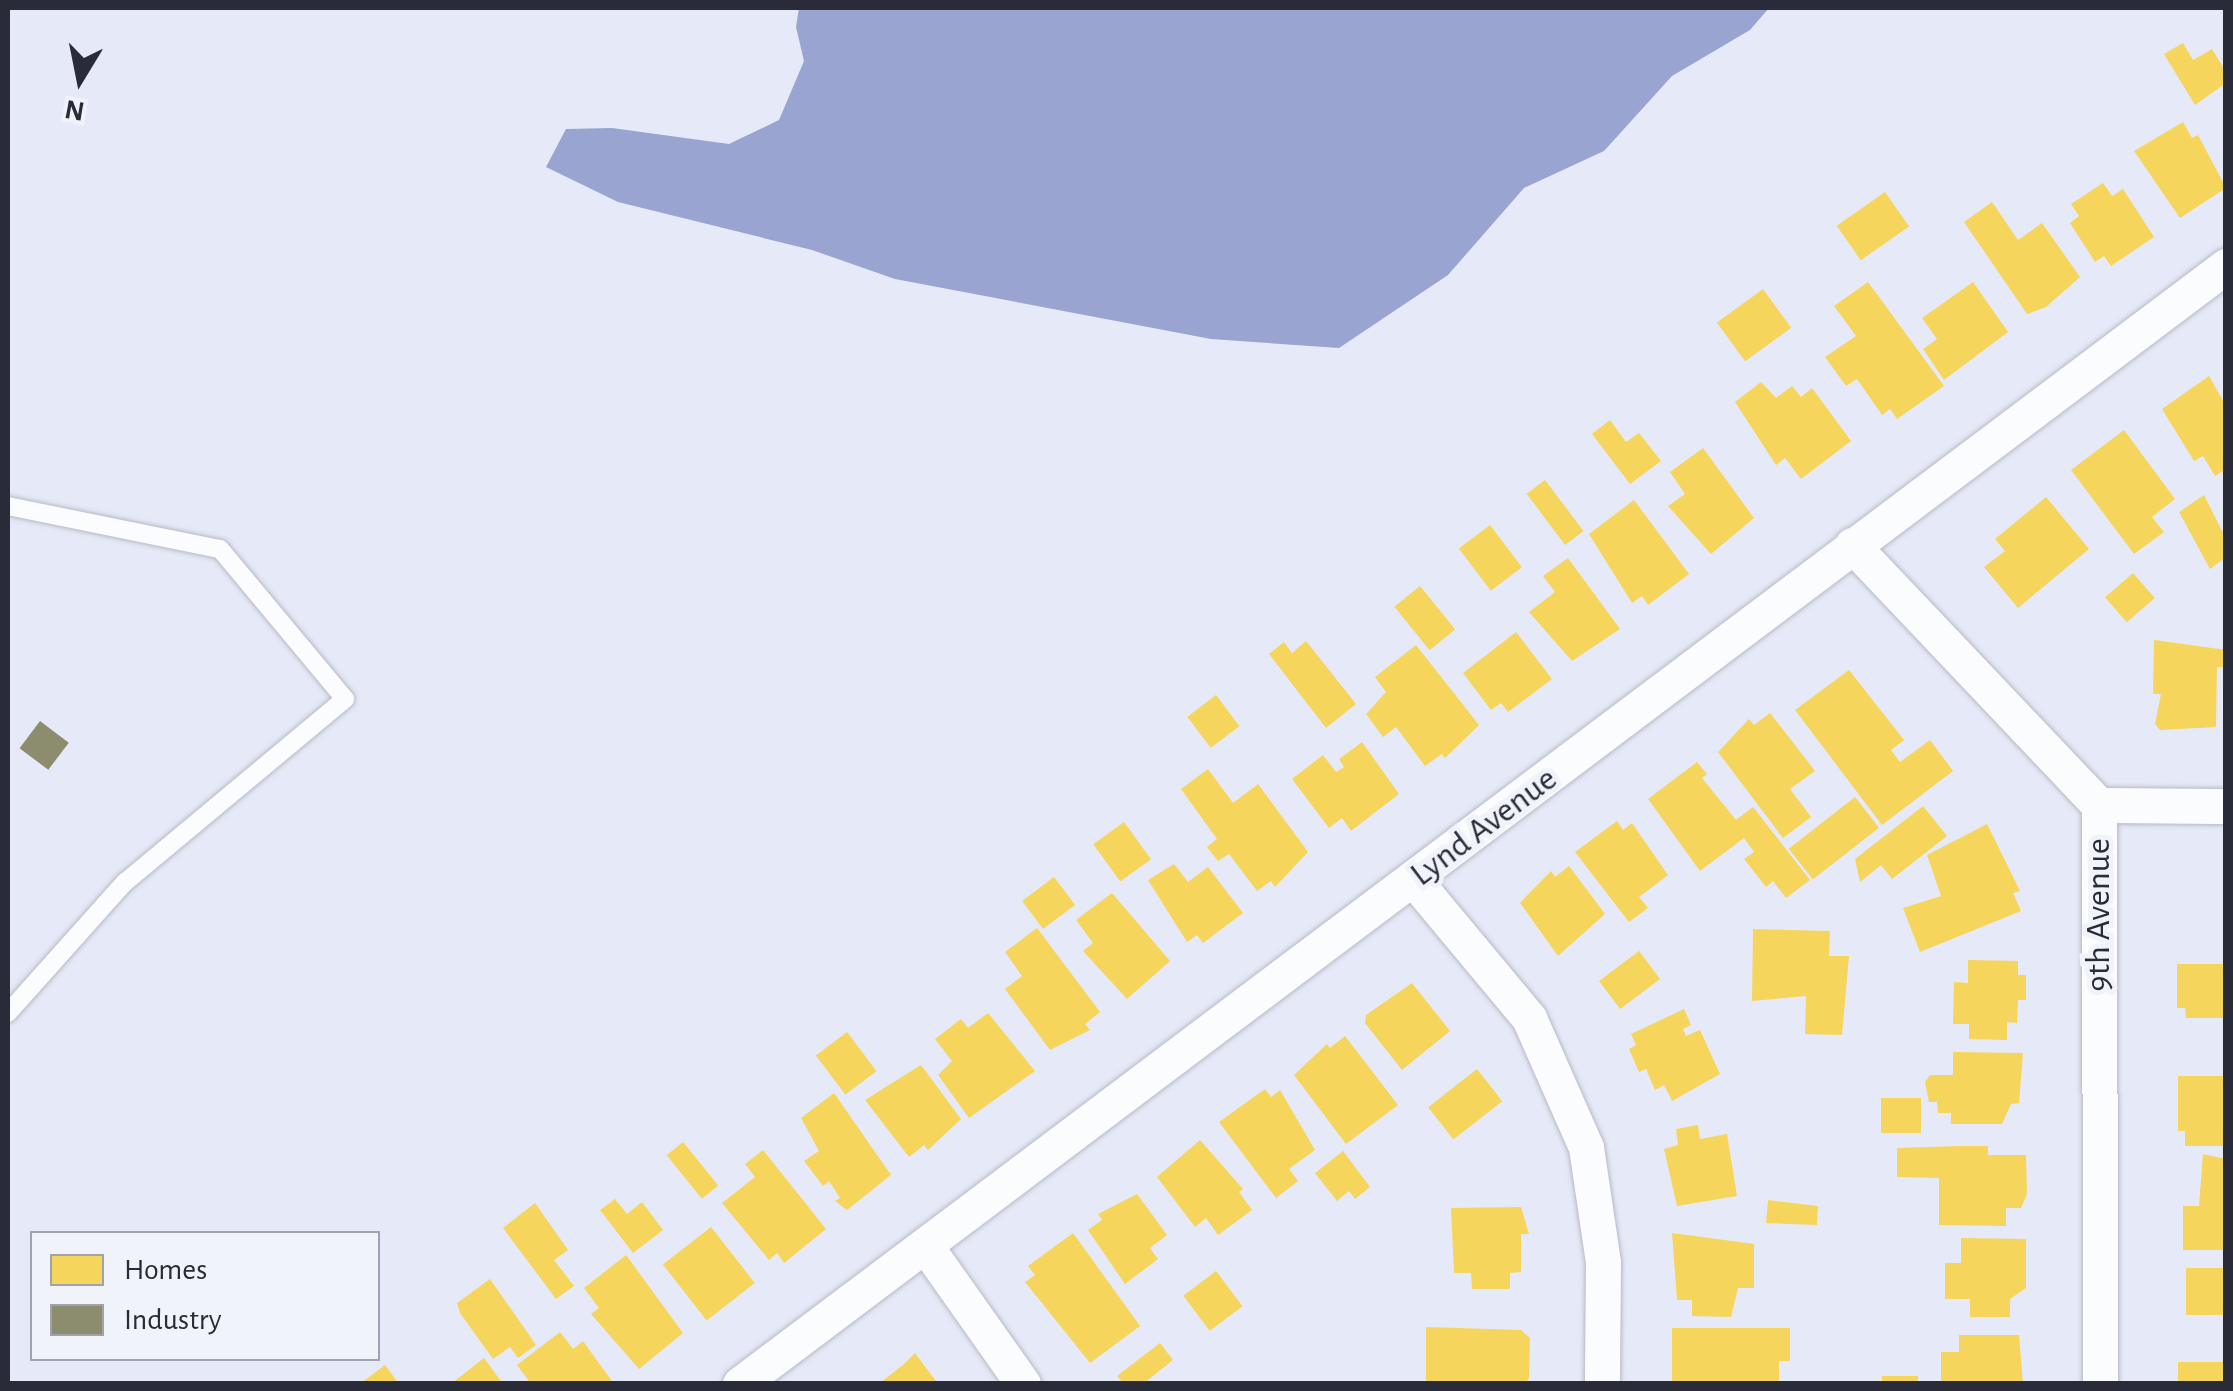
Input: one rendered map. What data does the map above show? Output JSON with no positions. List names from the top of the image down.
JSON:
{
  "streets": {
    "street": ["Lynd Avenue", "9th Avenue"]
  },
  "crossings": [
    ["Lynd Avenue", "9th Avenue"]
  ],
  "legend": ["Homes", "Industry"],
  "north": "bottom"
}
